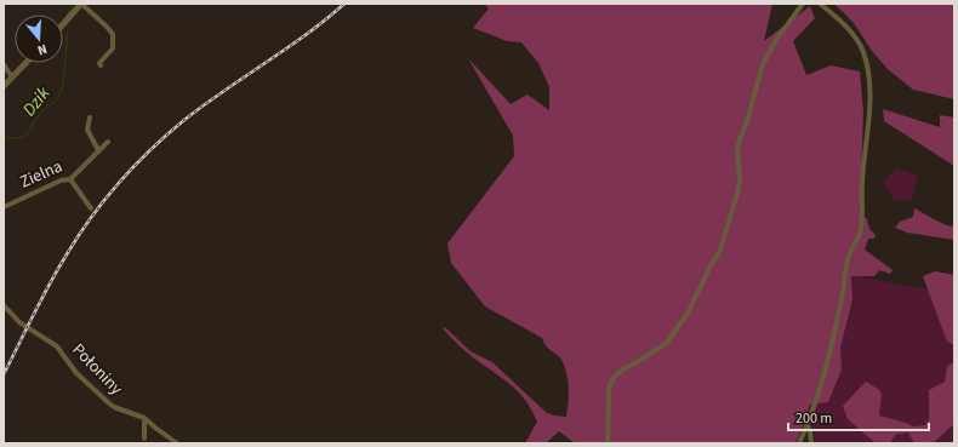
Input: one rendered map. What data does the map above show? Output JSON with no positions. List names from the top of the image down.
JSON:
{
  "streets": {
    "street": ["Zielna", "Połoniny"]
  },
  "water": ["Dzik"],
  "scale_bar": "200 m",
  "north": "bottom"
}
